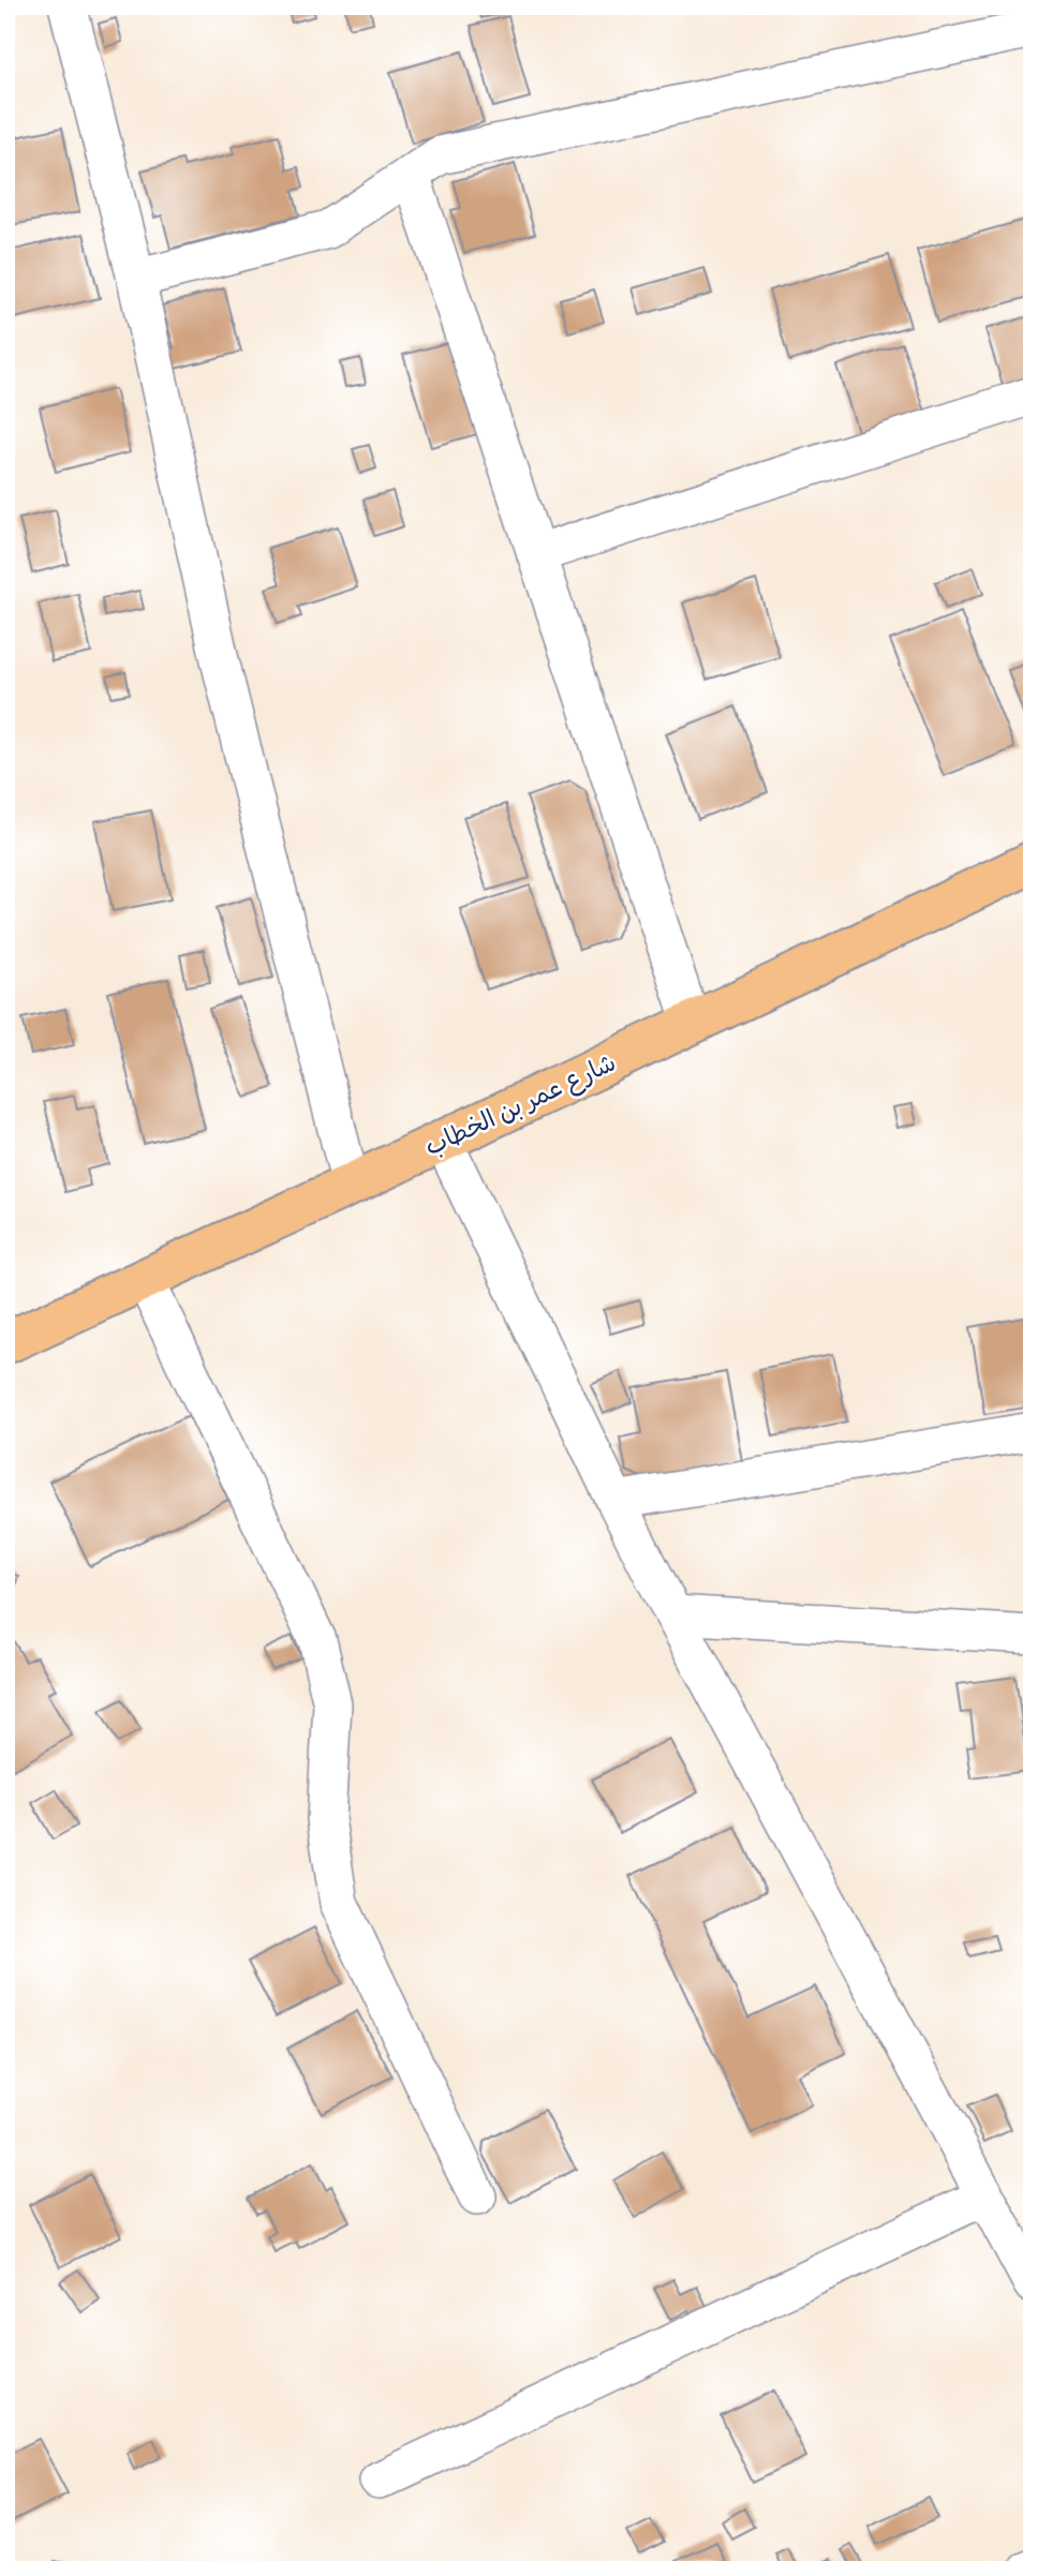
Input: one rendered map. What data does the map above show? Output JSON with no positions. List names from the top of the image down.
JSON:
{
  "streets": {
    "main road": ["شارع عمر بن الخطاب"]
  }
}
